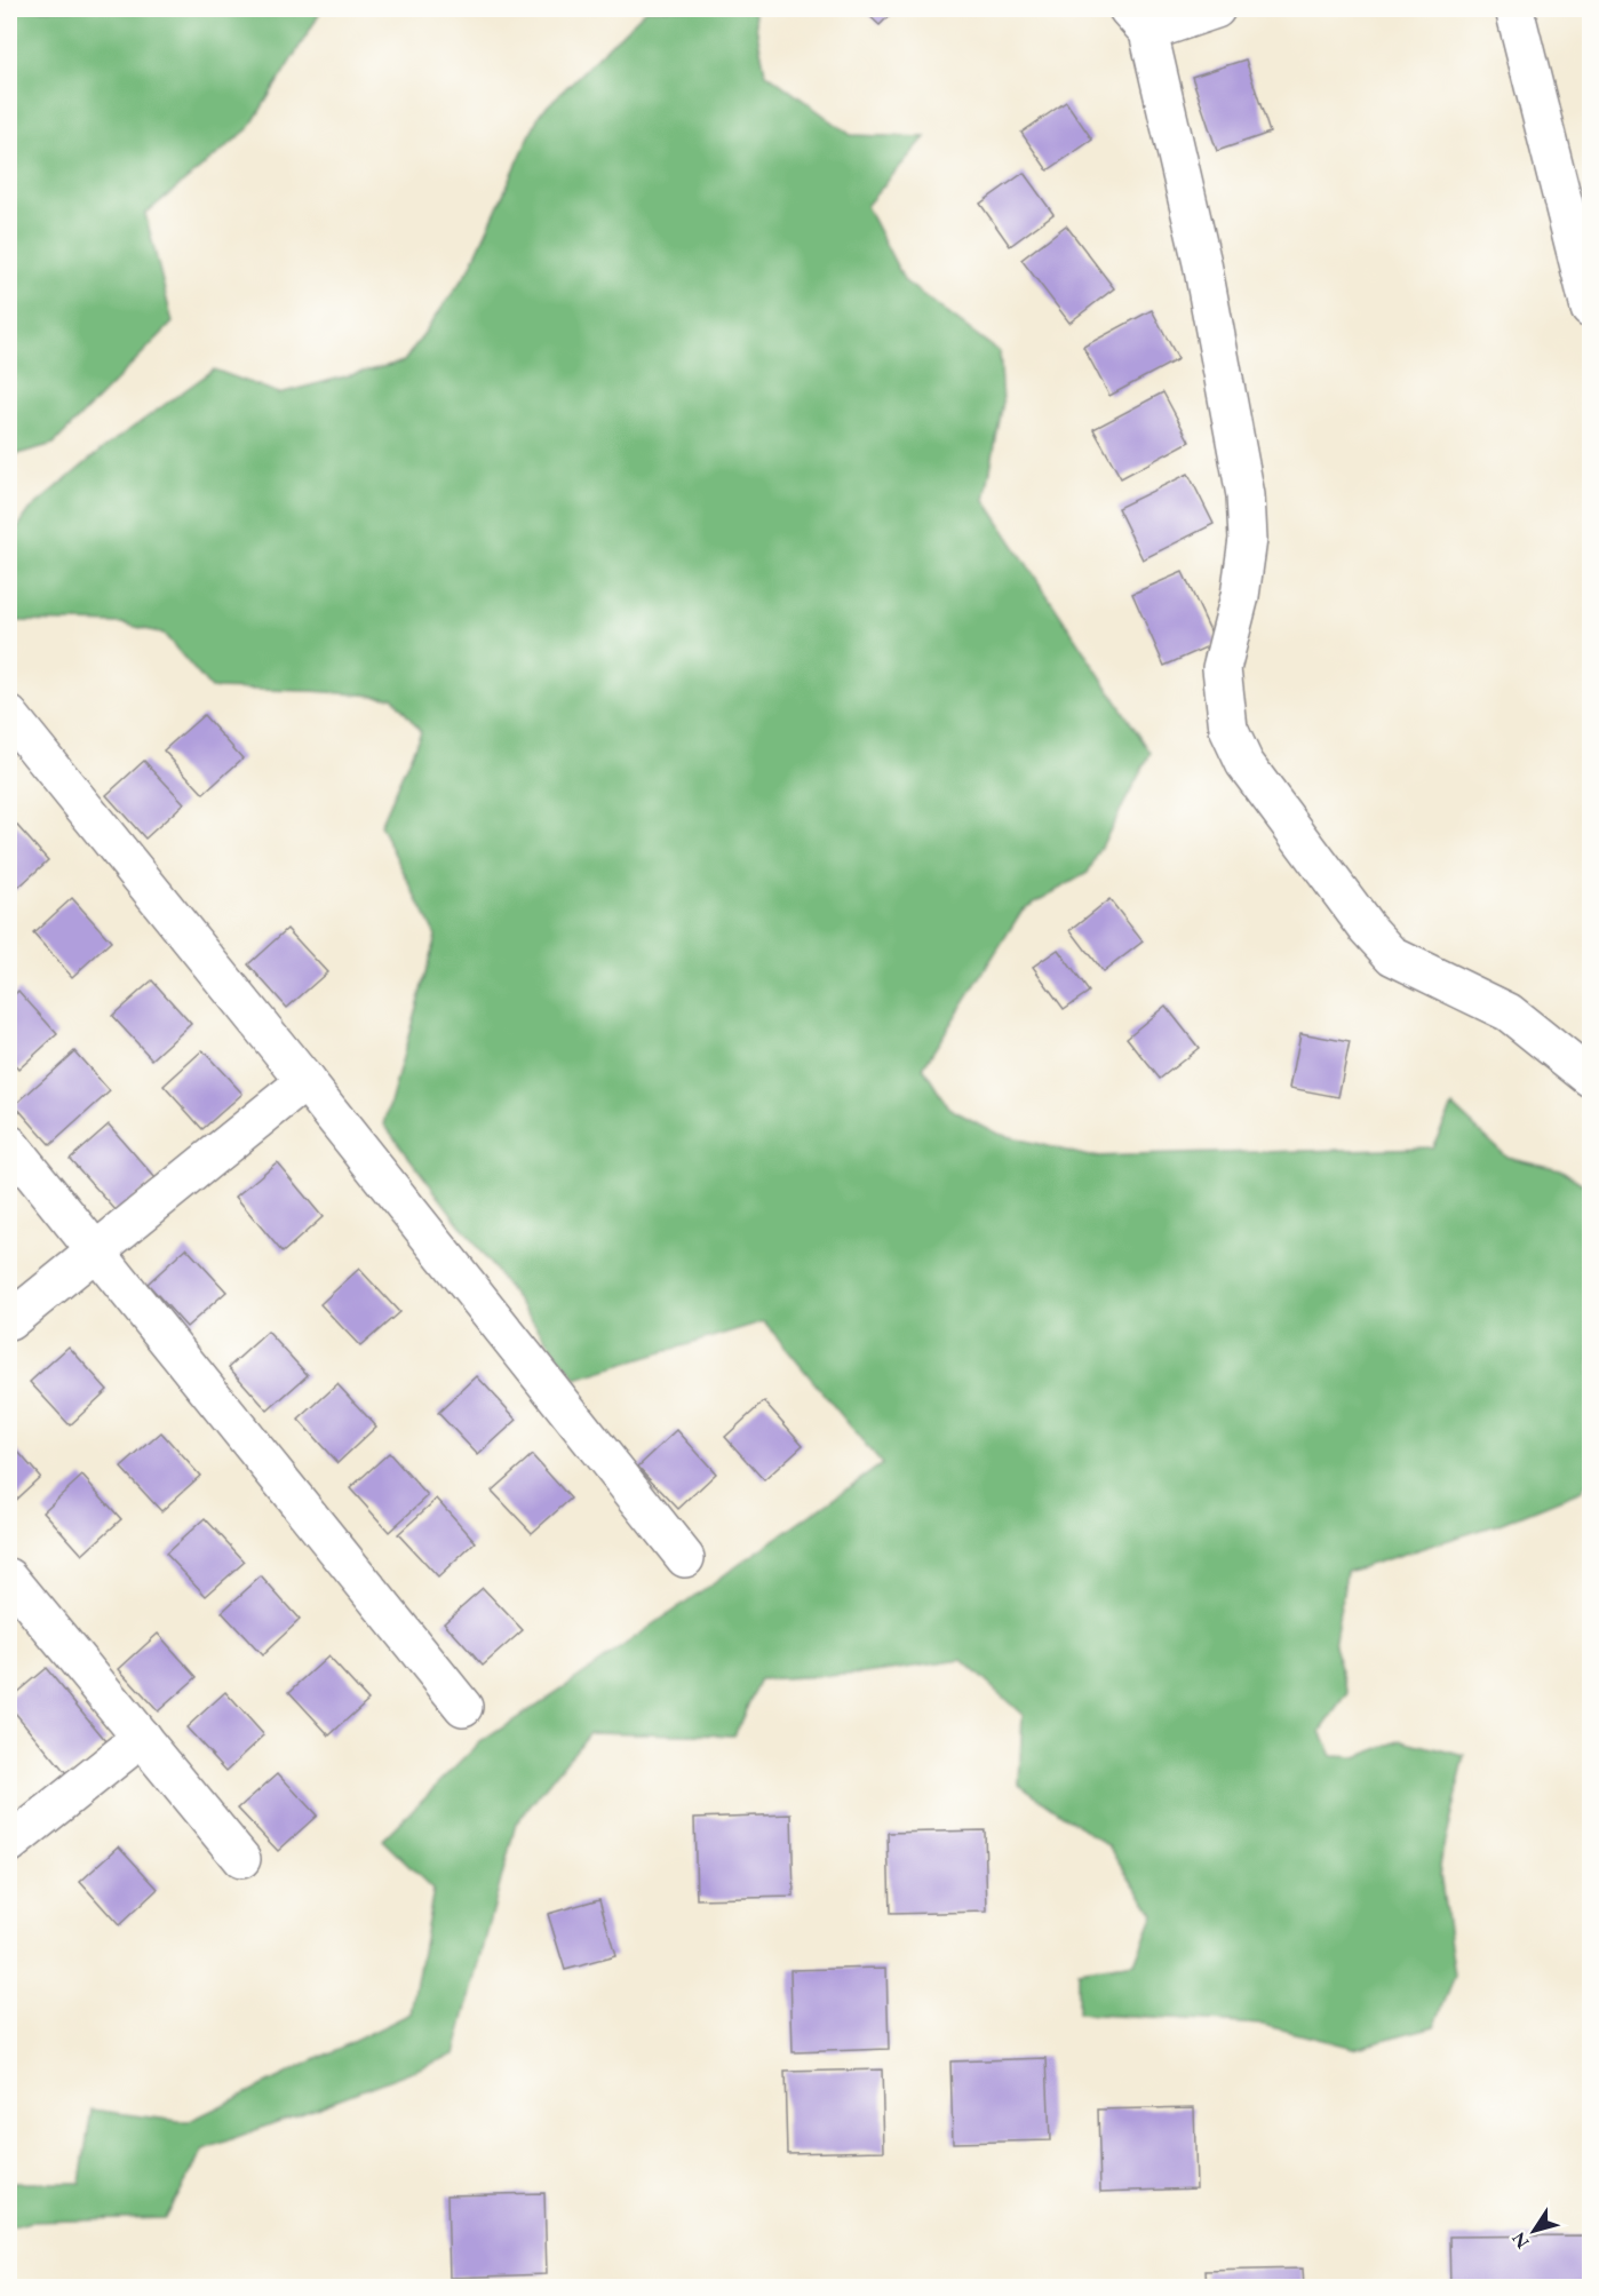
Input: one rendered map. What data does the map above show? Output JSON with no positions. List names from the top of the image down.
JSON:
{
  "north": "bottom left"
}
